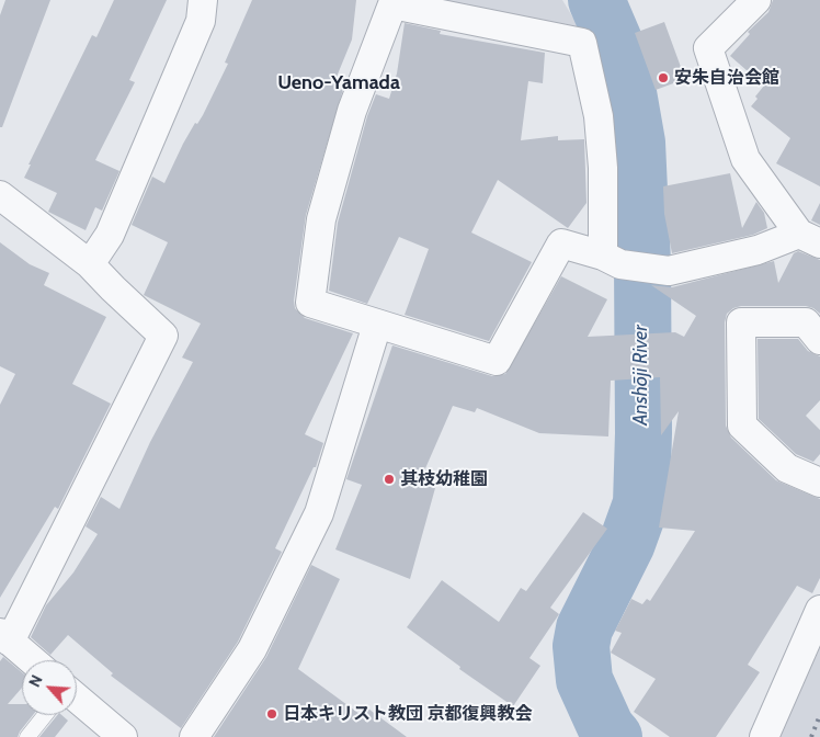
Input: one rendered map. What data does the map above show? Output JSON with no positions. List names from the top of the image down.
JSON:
{
  "districts": ["Ueno-Yamada"],
  "water": ["Anshōji River"],
  "places": ["安朱自治会館", "其枝幼稚園", "日本キリスト教団 京都復興教会"],
  "north": "top left"
}
